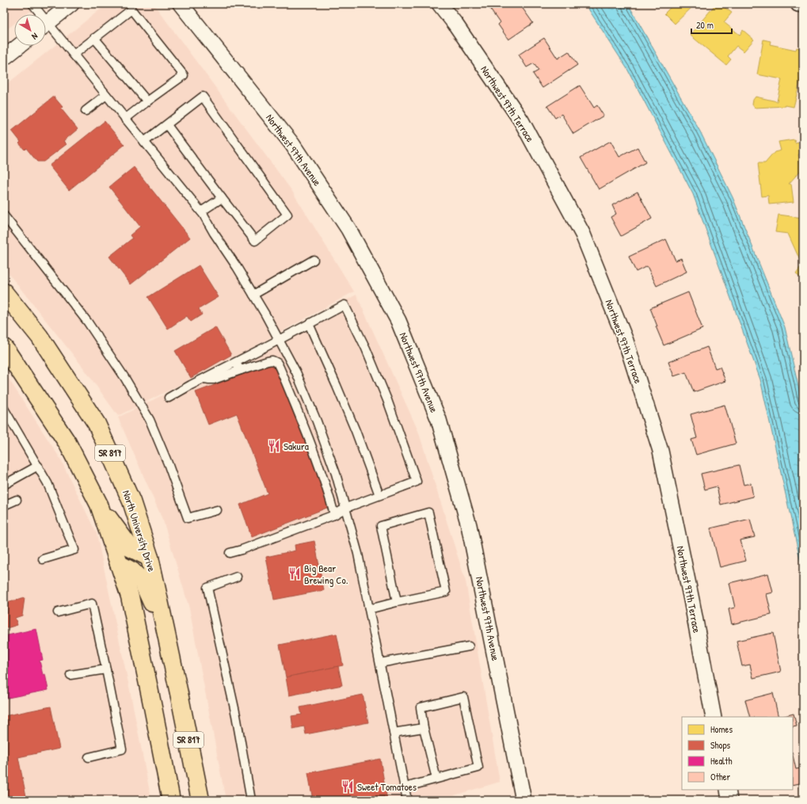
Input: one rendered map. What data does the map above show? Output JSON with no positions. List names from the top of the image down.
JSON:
{
  "streets": {
    "main road": ["SR 817", "North University Drive"],
    "street": ["Northwest 97th Terrace", "Northwest 97th Avenue"]
  },
  "places": {
    "restaurant": ["Sakura", "Big Bear Brewing Co.", "Sweet Tomatoes"]
  },
  "legend": [
    "Homes",
    "Shops",
    "Health",
    "Other"
  ],
  "scale_bar": "20 m",
  "north": "bottom right"
}
